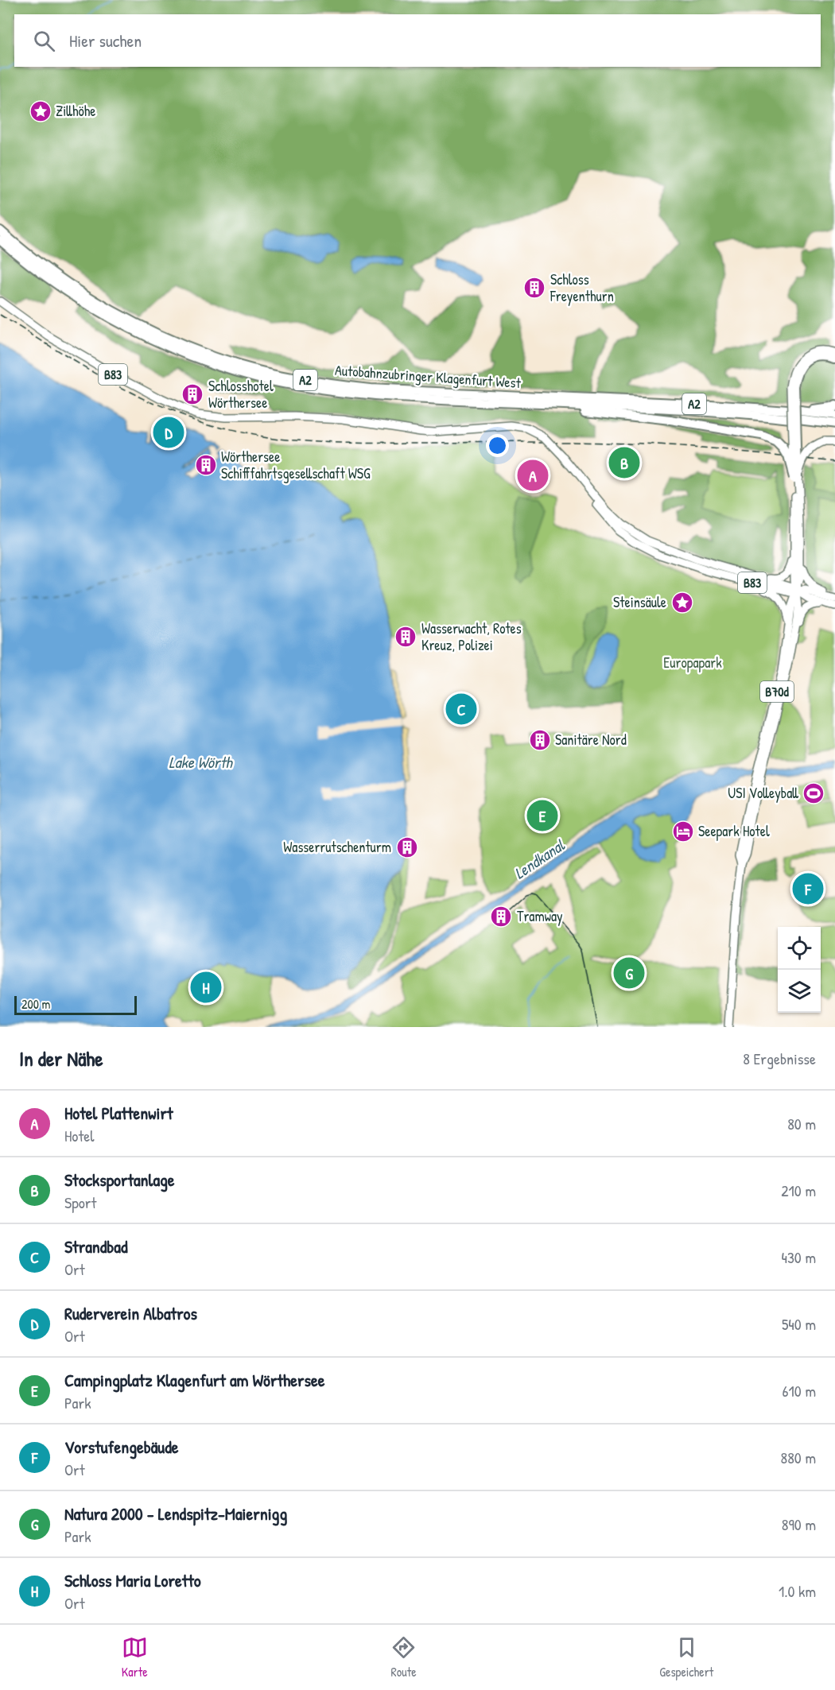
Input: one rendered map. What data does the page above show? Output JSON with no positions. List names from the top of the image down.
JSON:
{
  "streets": {
    "highway": ["Autobahnzubringer Klagenfurt West", "A2"],
    "main road": ["B83", "B70d"]
  },
  "crossings": [
    ["B83", "B70d"]
  ],
  "water": ["Lake Wörth", "Lendkanal"],
  "parks": ["Europapark"],
  "places": {
    "place": ["Zillhöhe", "Steinsäule"],
    "building": [
      "Schloss Freyenthurn",
      "Schlosshotel Wörthersee",
      "Wörthersee Schifffahrtsgesellschaft WSG",
      "Wasserwacht, Rotes Kreuz, Polizei",
      "Sanitäre Nord",
      "Wasserrutschenturm",
      "Tramway"
    ],
    "sports": ["USI Volleyball"],
    "hotel": ["Seepark Hotel"]
  },
  "scale_bar": "200 m",
  "page": {
    "search": "Hier suchen",
    "pins": [
      "D",
      "B",
      "A",
      "C",
      "E",
      "F",
      "G",
      "H"
    ],
    "scale": "200 m",
    "heading": ["In der Nähe", "8 Ergebnisse"],
    "list": [
      {
        "mark": "A",
        "name": "Hotel Plattenwirt",
        "note": "Hotel",
        "value": "80 m"
      },
      {
        "mark": "B",
        "name": "Stocksportanlage",
        "note": "Sport",
        "value": "210 m"
      },
      {
        "mark": "C",
        "name": "Strandbad",
        "note": "Ort",
        "value": "430 m"
      },
      {
        "mark": "D",
        "name": "Ruderverein Albatros",
        "note": "Ort",
        "value": "540 m"
      },
      {
        "mark": "E",
        "name": "Campingplatz Klagenfurt am Wörthersee",
        "note": "Park",
        "value": "610 m"
      },
      {
        "mark": "F",
        "name": "Vorstufengebäude",
        "note": "Ort",
        "value": "880 m"
      },
      {
        "mark": "G",
        "name": "Natura 2000 - Lendspitz-Maiernigg",
        "note": "Park",
        "value": "890 m"
      },
      {
        "mark": "H",
        "name": "Schloss Maria Loretto",
        "note": "Ort",
        "value": "1.0 km"
      }
    ],
    "nav": ["Karte", "Route", "Gespeichert"]
  }
}
